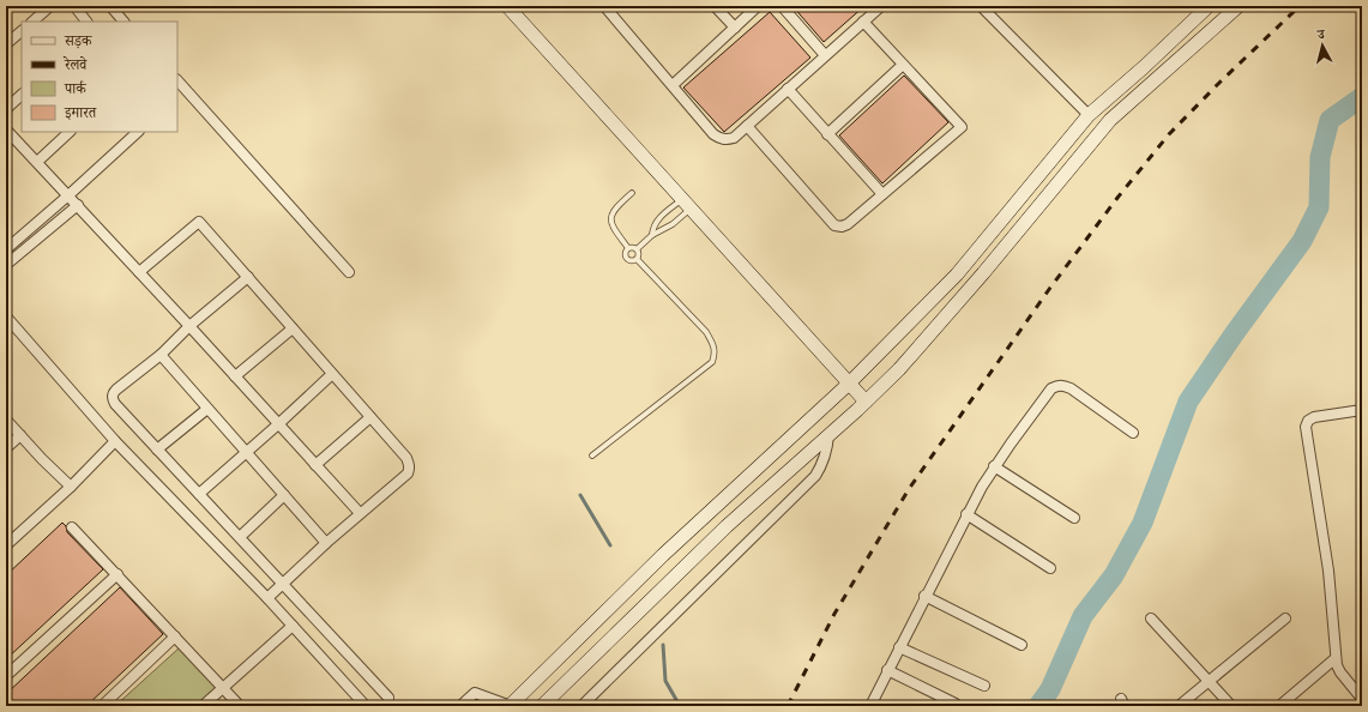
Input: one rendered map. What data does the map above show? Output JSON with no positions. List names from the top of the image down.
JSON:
{
  "legend": [
    "सड़क",
    "रेलवे",
    "पार्क",
    "इमारत"
  ],
  "north": "top"
}
